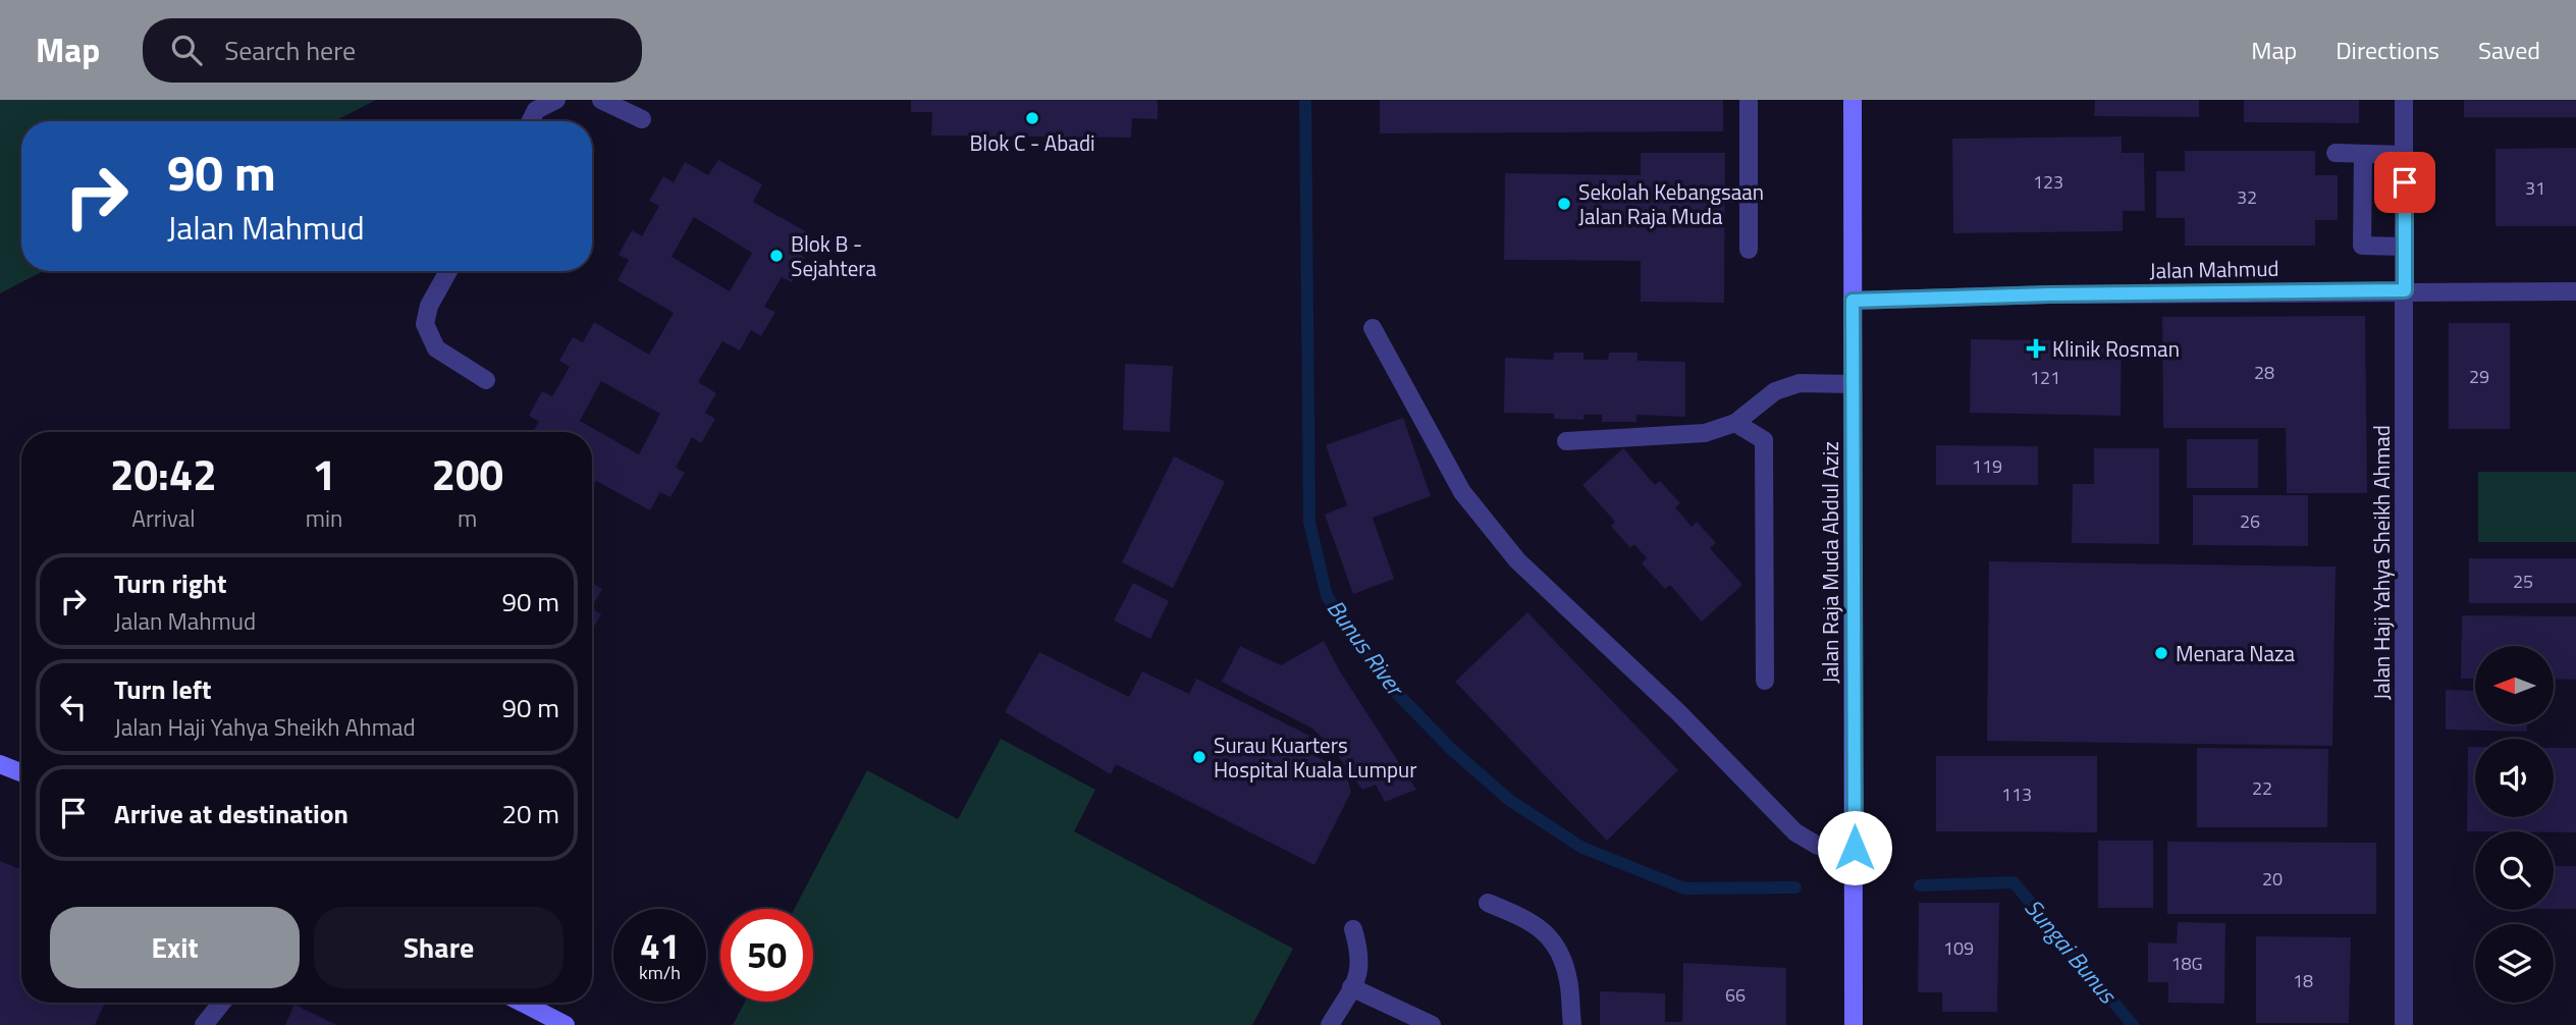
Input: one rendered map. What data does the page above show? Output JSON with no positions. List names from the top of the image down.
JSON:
{
  "streets": {
    "main road": ["Jalan Raja Muda Abdul Aziz"],
    "street": ["Jalan Mahmud", "Jalan Haji Yahya Sheikh Ahmad"]
  },
  "crossings": [
    ["Jalan Mahmud", "Jalan Raja Muda Abdul Aziz"],
    ["Jalan Mahmud", "Jalan Haji Yahya Sheikh Ahmad"]
  ],
  "water": ["Bunus River", "Sungai Bunus"],
  "places": {
    "other": [
      "Blok C - Abadi",
      "Sekolah Kebangsaan Jalan Raja Muda",
      "Blok B - Sejahtera",
      "Menara Naza",
      "Surau Kuarters Hospital Kuala Lumpur"
    ],
    "health": ["Klinik Rosman"]
  },
  "house_numbers": [
    "123",
    "31",
    "32",
    "28",
    "29",
    "121",
    "119",
    "26",
    "25",
    "22",
    "113",
    "20",
    "109",
    "18G",
    "18",
    "66"
  ],
  "north": "left",
  "page": {
    "header": "Map",
    "search": "Search here",
    "nav": ["Map", "Directions", "Saved"],
    "turn": ["90 m", "Jalan Mahmud"],
    "eta": [
      "20:42",
      "Arrival",
      "1",
      "min",
      "200",
      "m"
    ],
    "list": [
      {
        "name": "Turn right",
        "note": "Jalan Mahmud",
        "value": "90 m"
      },
      {
        "name": "Turn left",
        "note": "Jalan Haji Yahya Sheikh Ahmad",
        "value": "90 m"
      },
      {
        "name": "Arrive at destination",
        "value": "20 m"
      }
    ],
    "buttons": ["Exit", "Share"],
    "speed": "41 km/h",
    "limit": "50"
  }
}
